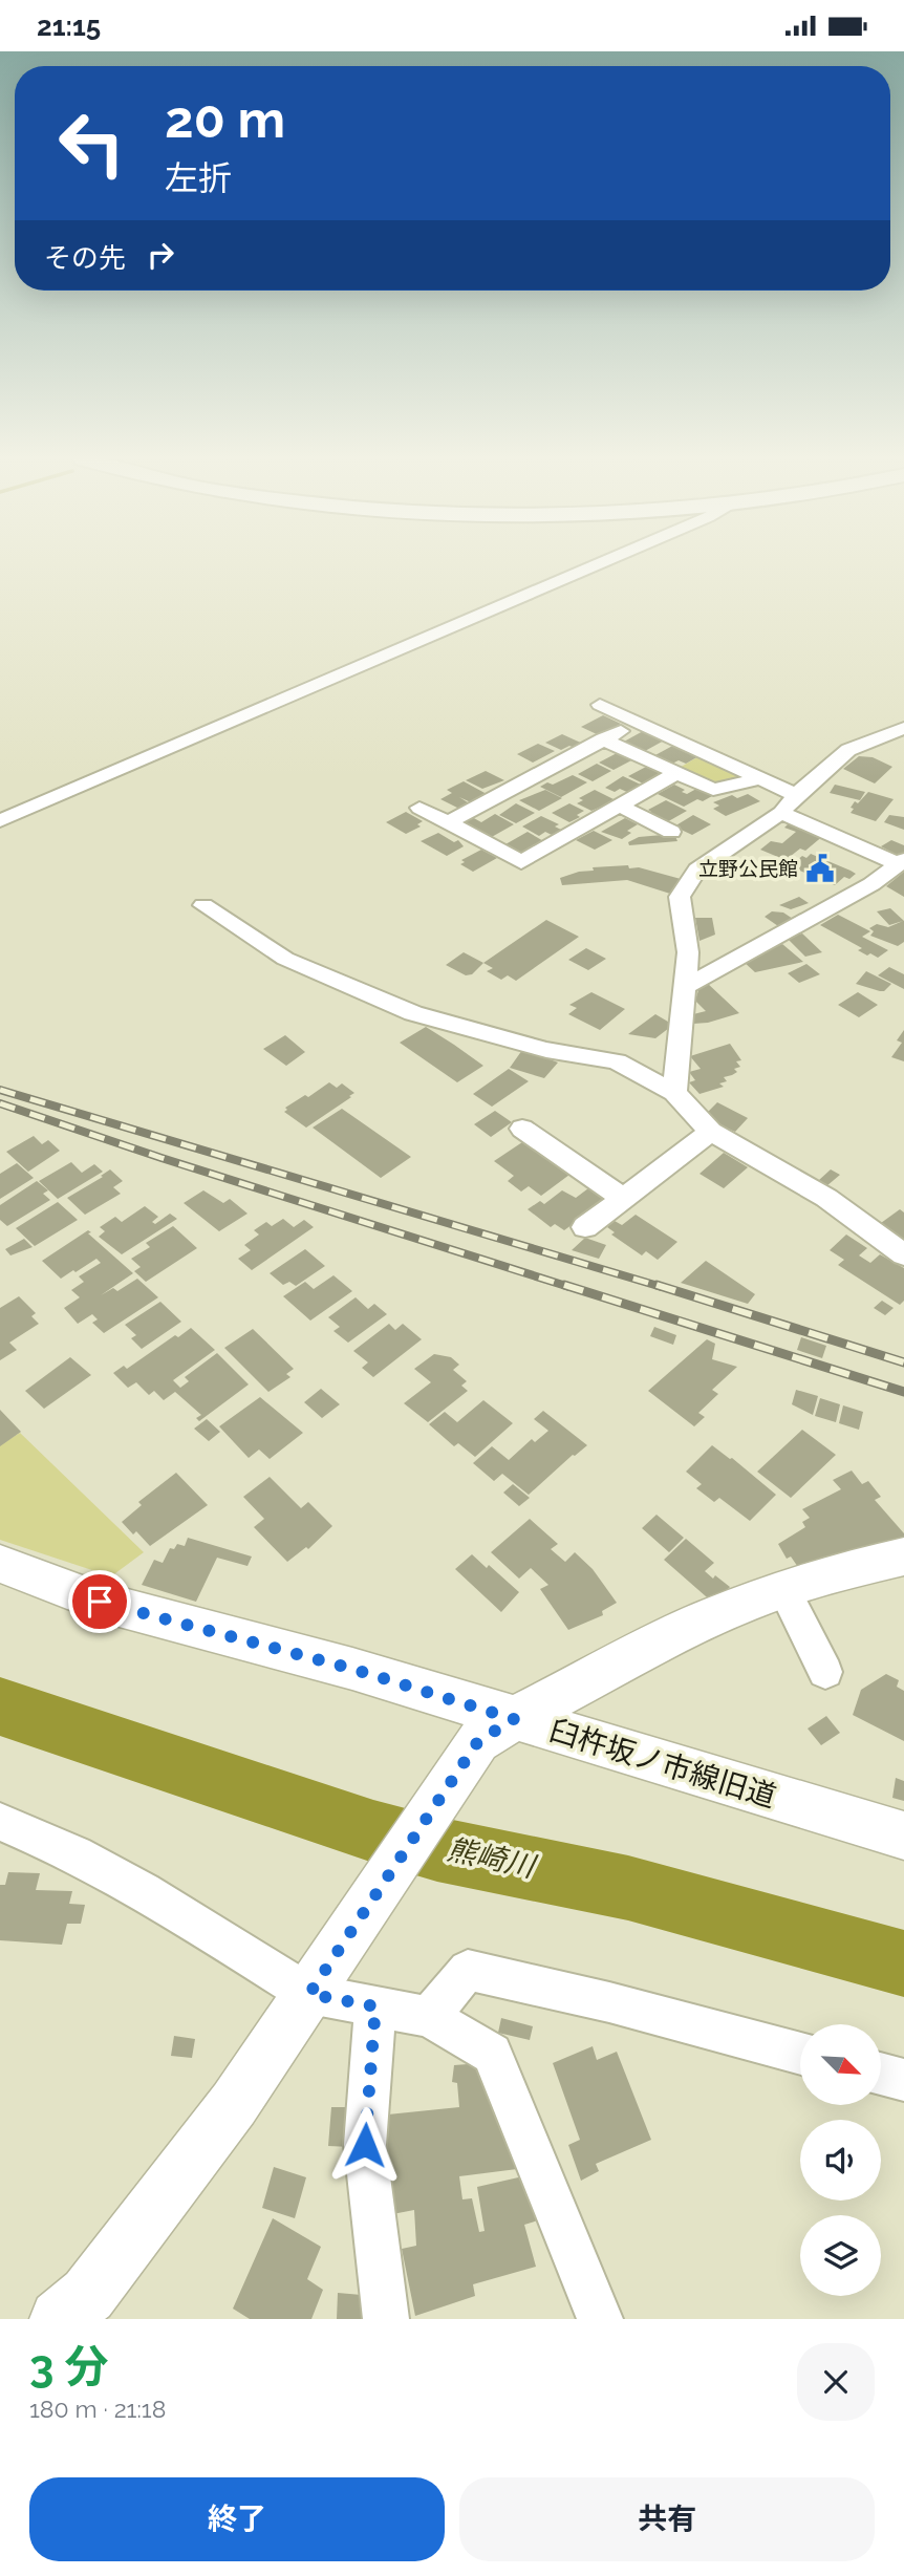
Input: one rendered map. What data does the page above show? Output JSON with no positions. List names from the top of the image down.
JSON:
{
  "streets": {
    "street": ["臼杵坂ノ市線旧道"]
  },
  "water": ["熊崎川"],
  "places": {
    "public building": ["立野公民館"]
  },
  "north": "bottom right",
  "page": {
    "status": "21:15",
    "turn": ["20 m", "左折"],
    "then": "その先",
    "heading": ["3 分", "180 m · 21:18"],
    "buttons": ["終了", "共有"]
  }
}
